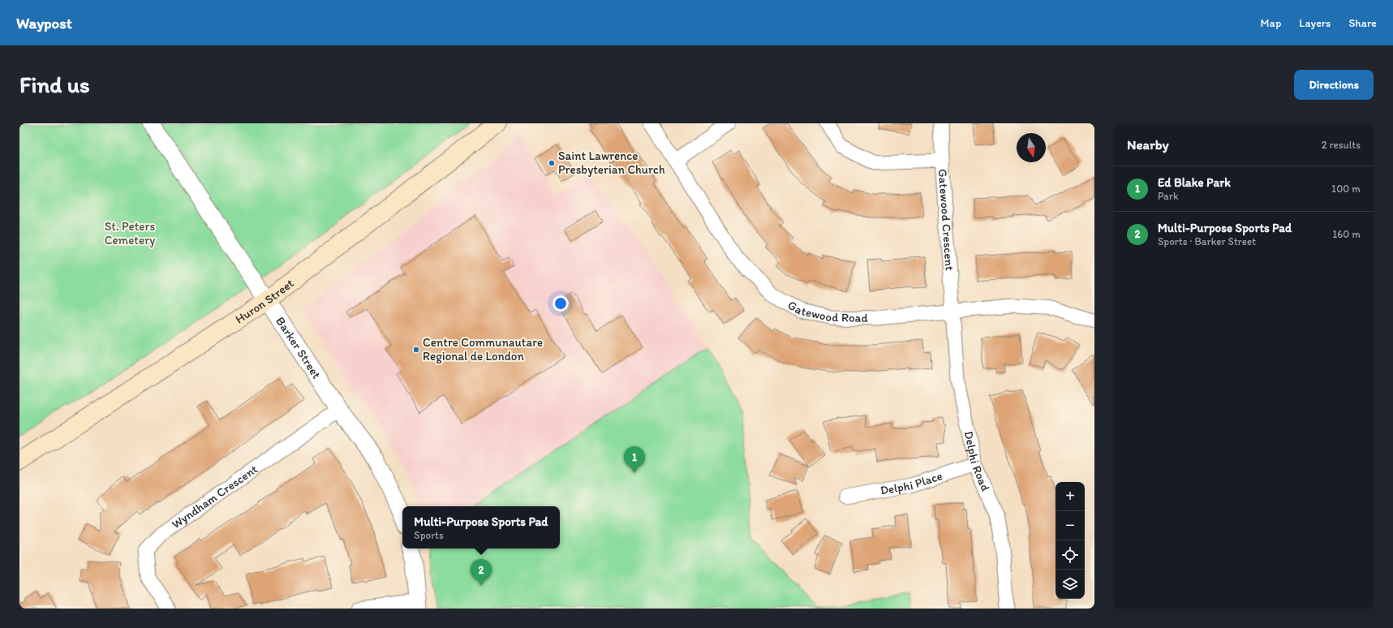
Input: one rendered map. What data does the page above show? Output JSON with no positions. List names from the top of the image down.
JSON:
{
  "streets": {
    "main road": ["Huron Street"],
    "street": [
      "Gatewood Crescent",
      "Gatewood Road",
      "Barker Street",
      "Delphi Road",
      "Delphi Place",
      "Wyndham Crescent"
    ]
  },
  "crossings": [
    ["Gatewood Crescent", "Gatewood Road"],
    ["Gatewood Crescent", "Delphi Road"],
    ["Huron Street", "Barker Street"],
    ["Gatewood Road", "Delphi Road"],
    ["Barker Street", "Wyndham Crescent"],
    ["Delphi Road", "Delphi Place"]
  ],
  "parks": ["St. Peters Cemetery"],
  "places": ["Saint Lawrence Presbyterian Church", "Centre Communautare Regional de London"],
  "north": "bottom",
  "page": {
    "header": "Waypost",
    "nav": ["Map", "Layers", "Share"],
    "buttons": "Directions",
    "title": "Find us",
    "heading": ["Nearby", "2 results"],
    "list": [
      {
        "mark": "1",
        "name": "Ed Blake Park",
        "note": "Park",
        "value": "100 m"
      },
      {
        "mark": "2",
        "name": "Multi-Purpose Sports Pad",
        "note": "Sports · Barker Street",
        "value": "160 m"
      }
    ],
    "pins": ["1", "2"],
    "map_buttons": ["+", "−"],
    "popup": ["Multi-Purpose Sports Pad", "Sports"]
  }
}
